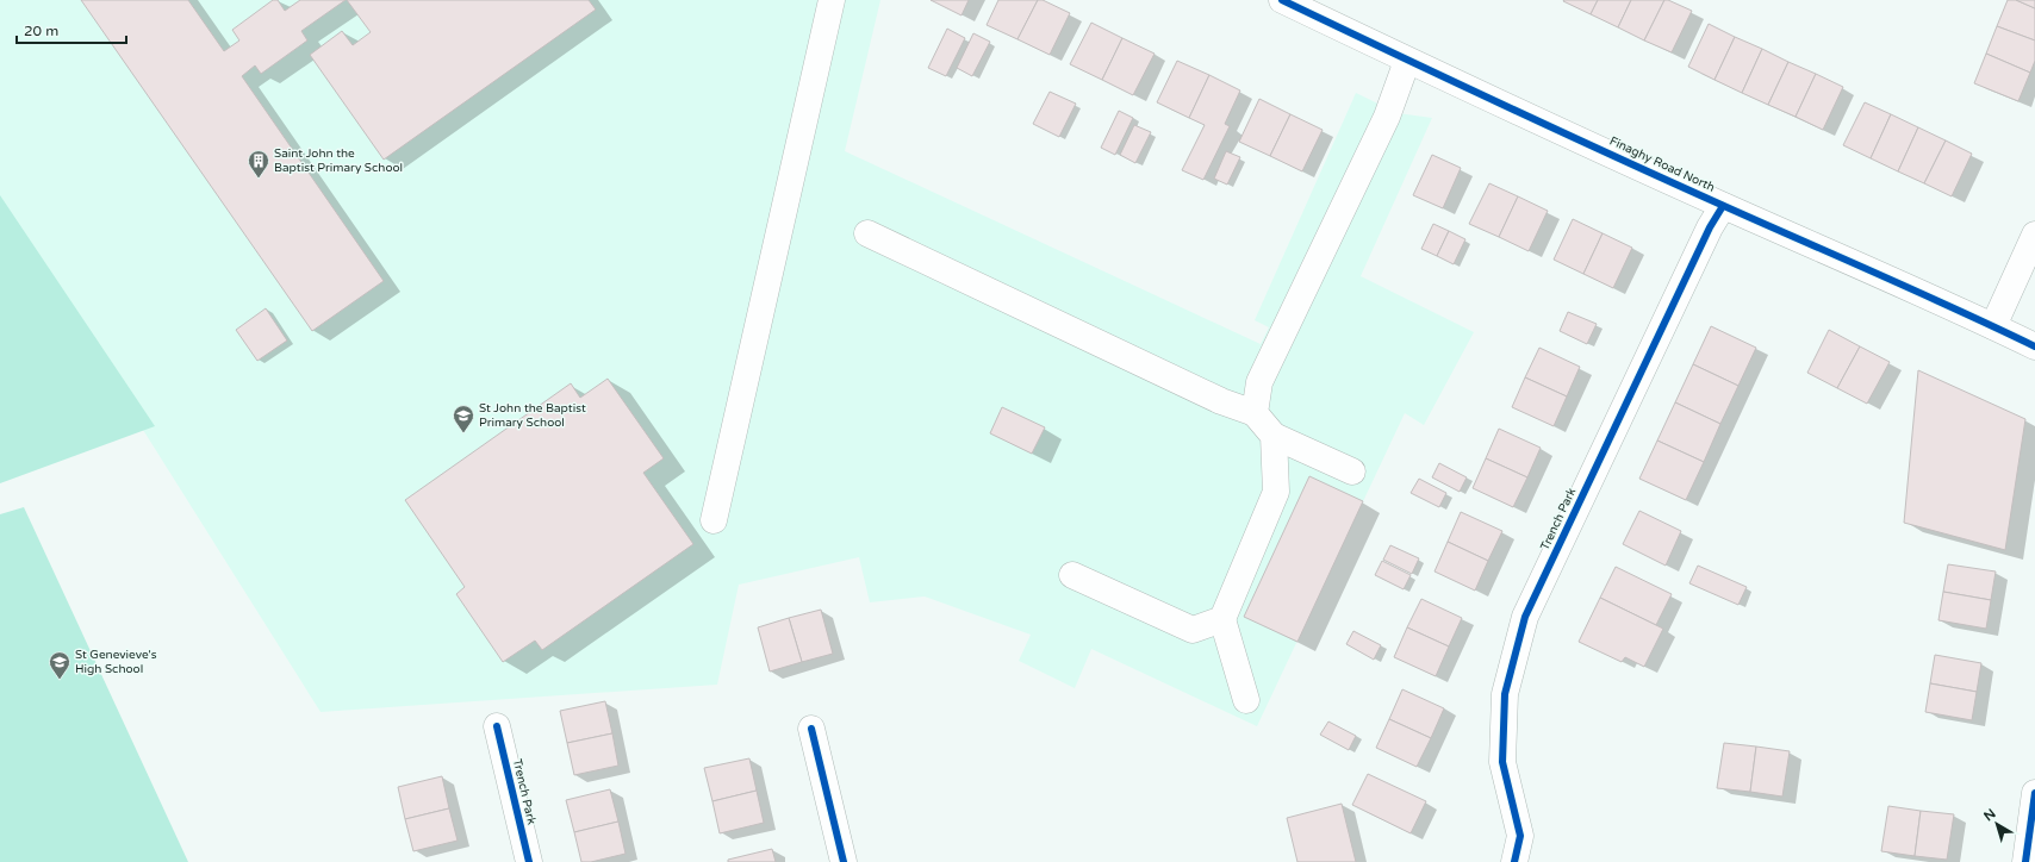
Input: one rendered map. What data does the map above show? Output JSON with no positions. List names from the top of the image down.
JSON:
{
  "streets": {
    "street": ["Finaghy Road North", "Trench Park"]
  },
  "crossings": [
    ["Finaghy Road North", "Trench Park"]
  ],
  "places": {
    "building": ["Saint John the Baptist Primary School"],
    "school or university": ["St John the Baptist Primary School", "St Genevieve's High School"]
  },
  "scale_bar": "20 m",
  "north": "top left"
}
